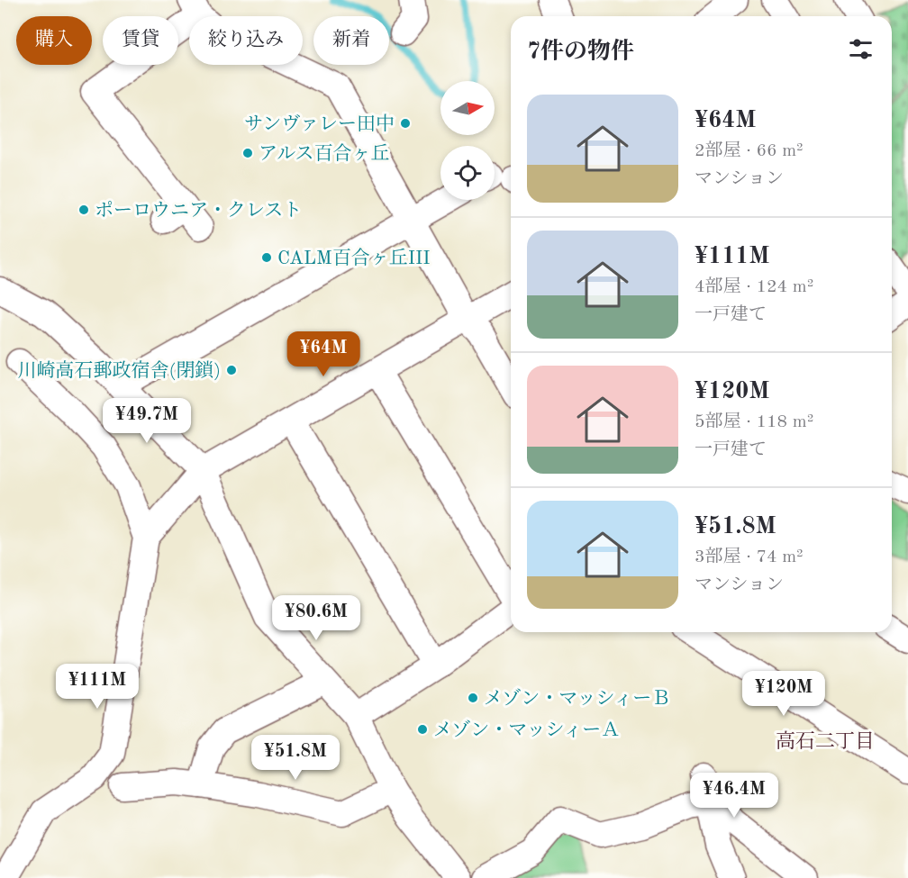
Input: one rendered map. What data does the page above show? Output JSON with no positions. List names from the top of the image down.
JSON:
{
  "districts": ["高石二丁目"],
  "places": [
    "サンヴァレー田中",
    "アルス百合ヶ丘",
    "ポーロウニア・クレスト",
    "CALM百合ヶ丘III",
    "川崎高石郵政宿舎(閉鎖)",
    "メゾン・マッシィーＢ",
    "メゾン・マッシィーＡ"
  ],
  "north": "right",
  "page": {
    "chip": [
      "購入",
      "賃貸",
      "絞り込み",
      "新着"
    ],
    "heading": "7件の物件",
    "list": [
      {
        "name": "¥64M",
        "note": "2部屋 · 66 m² · マンション"
      },
      {
        "name": "¥111M",
        "note": "4部屋 · 124 m² · 一戸建て"
      },
      {
        "name": "¥120M",
        "note": "5部屋 · 118 m² · 一戸建て"
      },
      {
        "name": "¥51.8M",
        "note": "3部屋 · 74 m² · マンション"
      }
    ],
    "price": [
      "¥64M",
      "¥49.7M",
      "¥80.6M",
      "¥111M",
      "¥120M",
      "¥51.8M",
      "¥46.4M"
    ]
  }
}
